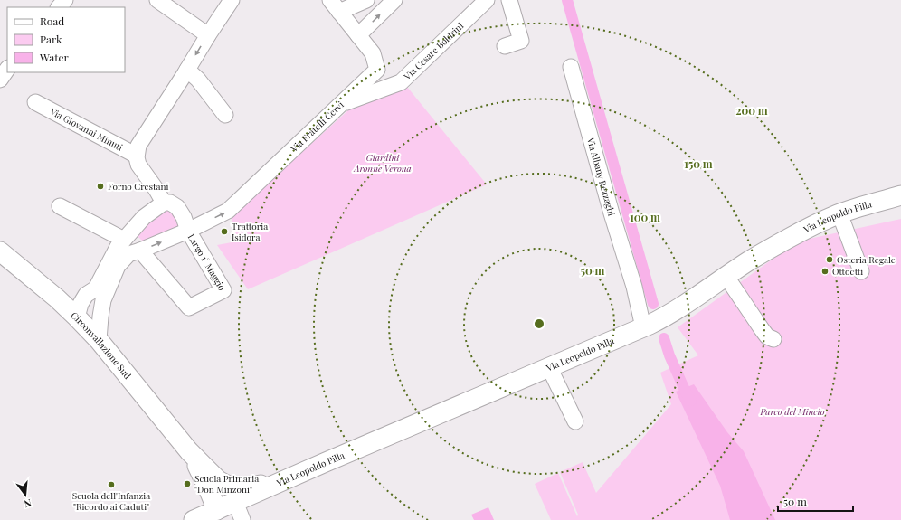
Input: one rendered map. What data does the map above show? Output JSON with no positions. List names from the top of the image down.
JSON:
{
  "streets": {
    "main road": ["Via Leopoldo Pilla", "Circonvallazione Sud"],
    "street": [
      "Via Cesare Boldrini",
      "Via Fratelli Cervi",
      "Via Giovanni Minuti",
      "Via Albany Rezzaghi",
      "Largo 1° Maggio"
    ]
  },
  "crossings": [
    ["Via Cesare Boldrini", "Via Fratelli Cervi"],
    ["Via Fratelli Cervi", "Largo 1° Maggio"],
    ["Via Albany Rezzaghi", "Via Leopoldo Pilla"],
    ["Via Leopoldo Pilla", "Circonvallazione Sud"],
    ["Largo 1° Maggio", "Circonvallazione Sud"]
  ],
  "parks": ["Giardini Aronne Verona", "Parco del Mincio"],
  "places": [
    "Forno Crestani",
    "Trattoria Isidora",
    "Osteria Regale",
    "Ottoetti",
    "Scuola Primaria \"Don Minzoni\"",
    "Scuola dell'Infanzia \"Ricordo ai Caduti\""
  ],
  "legend": ["Road", "Park", "Water"],
  "scale_bar": "50 m",
  "north": "bottom",
  "rings": [
    "200 m",
    "150 m",
    "100 m",
    "50 m"
  ]
}
